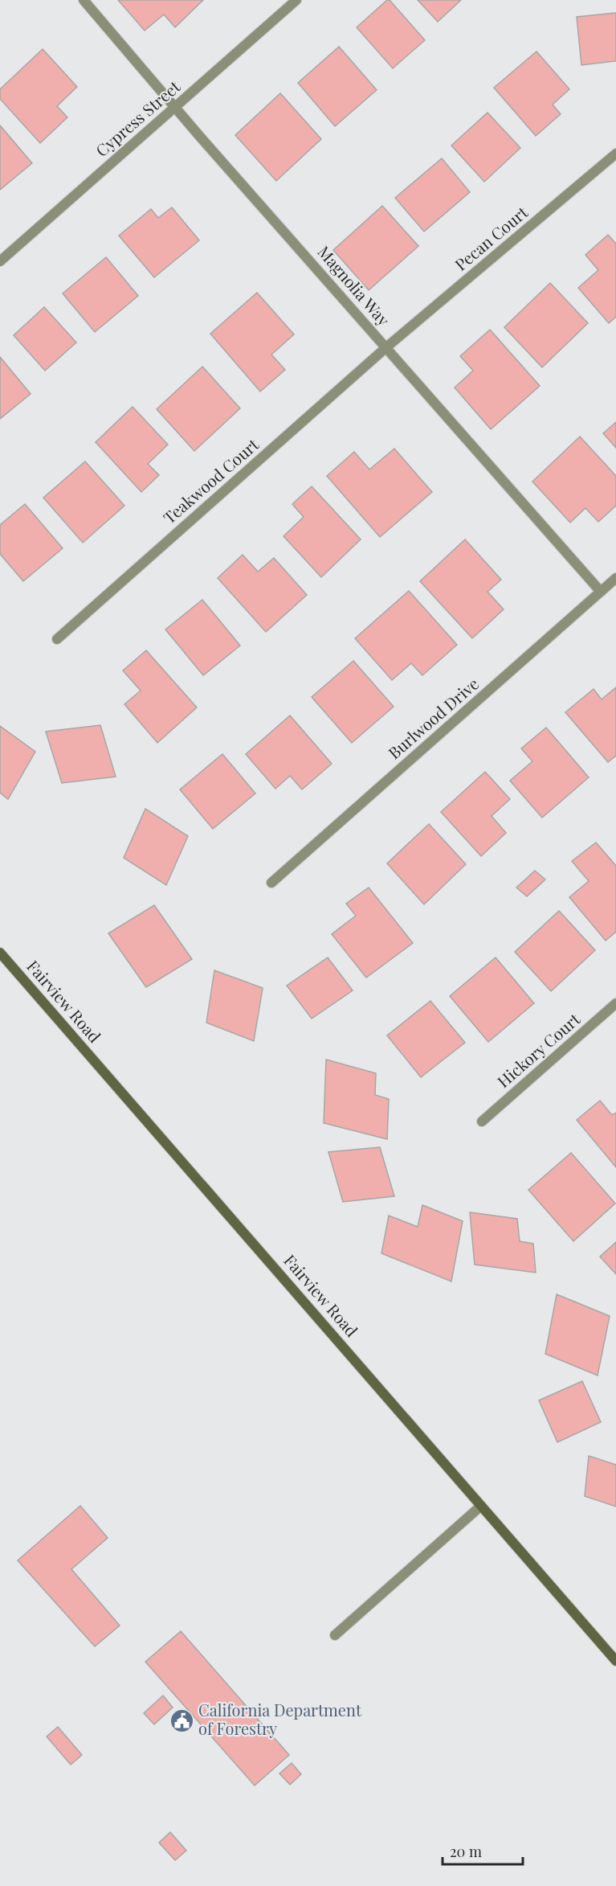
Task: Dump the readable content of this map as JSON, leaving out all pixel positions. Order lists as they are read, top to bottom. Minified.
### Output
{"streets":{"main road":["Fairview Road"],"street":["Cypress Street","Pecan Court","Magnolia Way","Teakwood Court","Burlwood Drive","Hickory Court"]},"crossings":[["Cypress Street","Magnolia Way"],["Pecan Court","Magnolia Way"],["Pecan Court","Teakwood Court"],["Magnolia Way","Teakwood Court"],["Magnolia Way","Burlwood Drive"]],"places":{"public building":["California Department of Forestry"]},"scale_bar":"20 m"}
